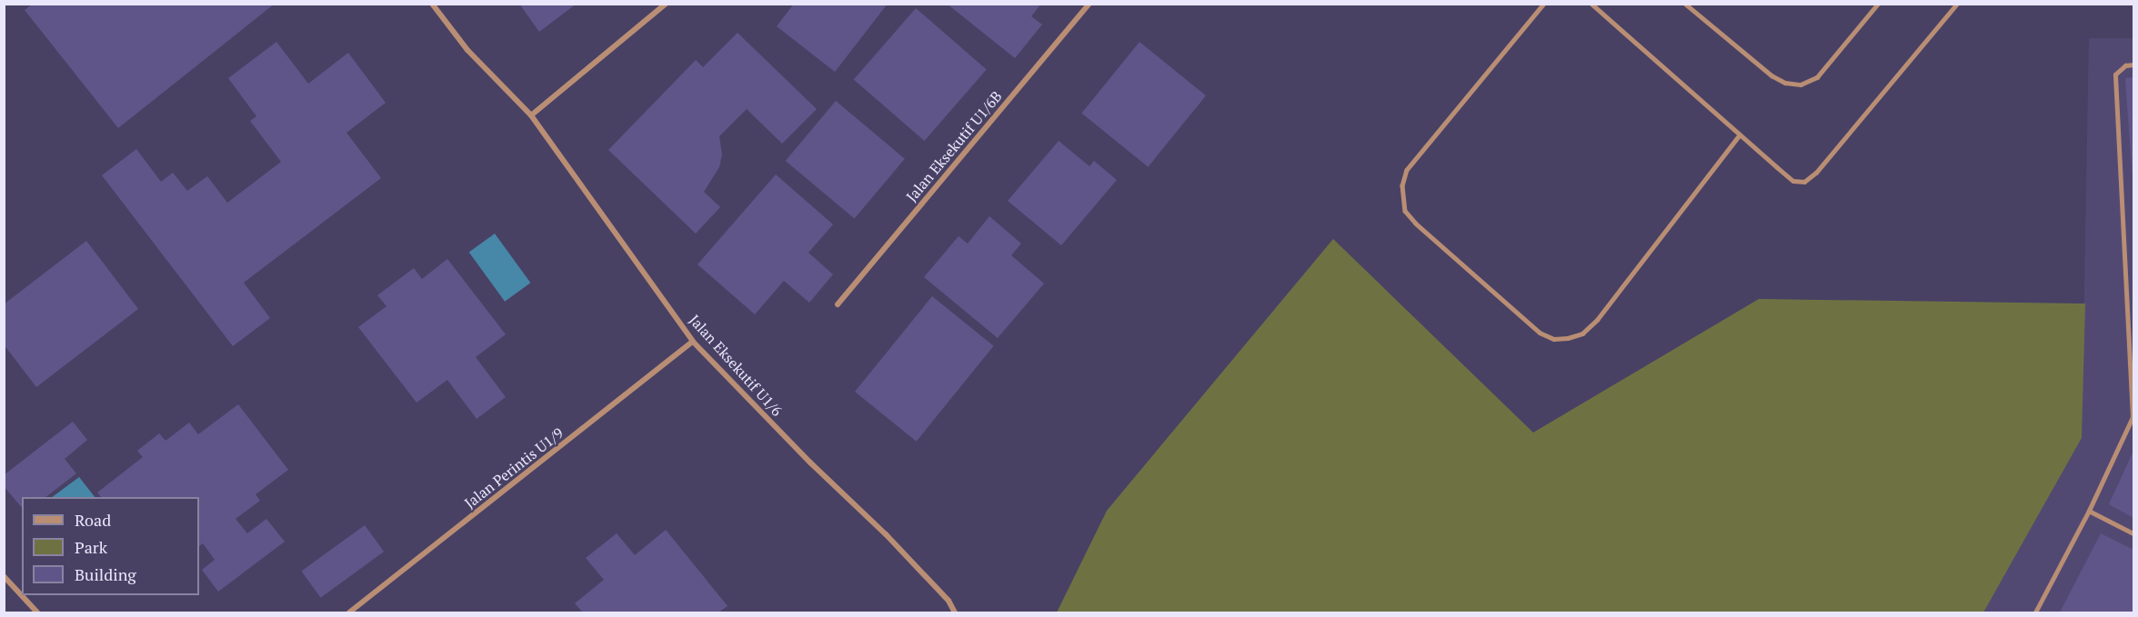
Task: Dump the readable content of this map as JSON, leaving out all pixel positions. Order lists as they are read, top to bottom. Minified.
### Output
{"streets":{"street":["Jalan Eksekutif U1/6B","Jalan Eksekutif U1/6","Jalan Perintis U1/9"]},"crossings":[["Jalan Eksekutif U1/6","Jalan Perintis U1/9"]],"legend":["Road","Park","Building"]}
